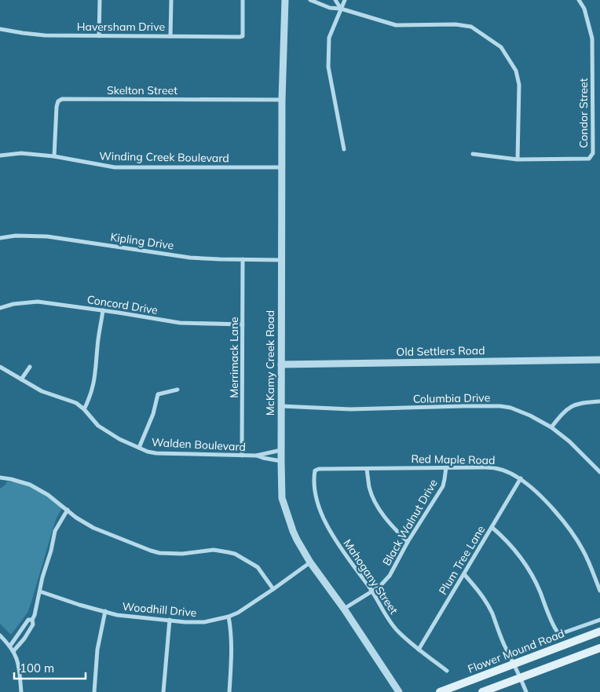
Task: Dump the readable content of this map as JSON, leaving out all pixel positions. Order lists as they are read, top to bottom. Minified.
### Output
{"streets":{"main road":["Flower Mound Road"],"street":["Haversham Drive","Skelton Street","Condor Street","Winding Creek Boulevard","Kipling Drive","Concord Drive","Old Settlers Road","Merrimack Lane","McKamy Creek Road","Columbia Drive","Walden Boulevard","Red Maple Road","Black Walnut Drive","Plum Tree Lane","Mahogany Street","Woodhill Drive"]},"crossings":[["Skelton Street","Winding Creek Boulevard"],["Skelton Street","McKamy Creek Road"],["Winding Creek Boulevard","McKamy Creek Road"],["Kipling Drive","Merrimack Lane"],["Kipling Drive","McKamy Creek Road"],["Concord Drive","Merrimack Lane"],["Old Settlers Road","McKamy Creek Road"],["Merrimack Lane","Walden Boulevard"],["McKamy Creek Road","Columbia Drive"],["McKamy Creek Road","Walden Boulevard"],["McKamy Creek Road","Black Walnut Drive"],["McKamy Creek Road","Woodhill Drive"],["Red Maple Road","Black Walnut Drive"],["Red Maple Road","Plum Tree Lane"],["Red Maple Road","Mahogany Street"],["Black Walnut Drive","Mahogany Street"],["Plum Tree Lane","Mahogany Street"]],"scale_bar":"100 m"}
